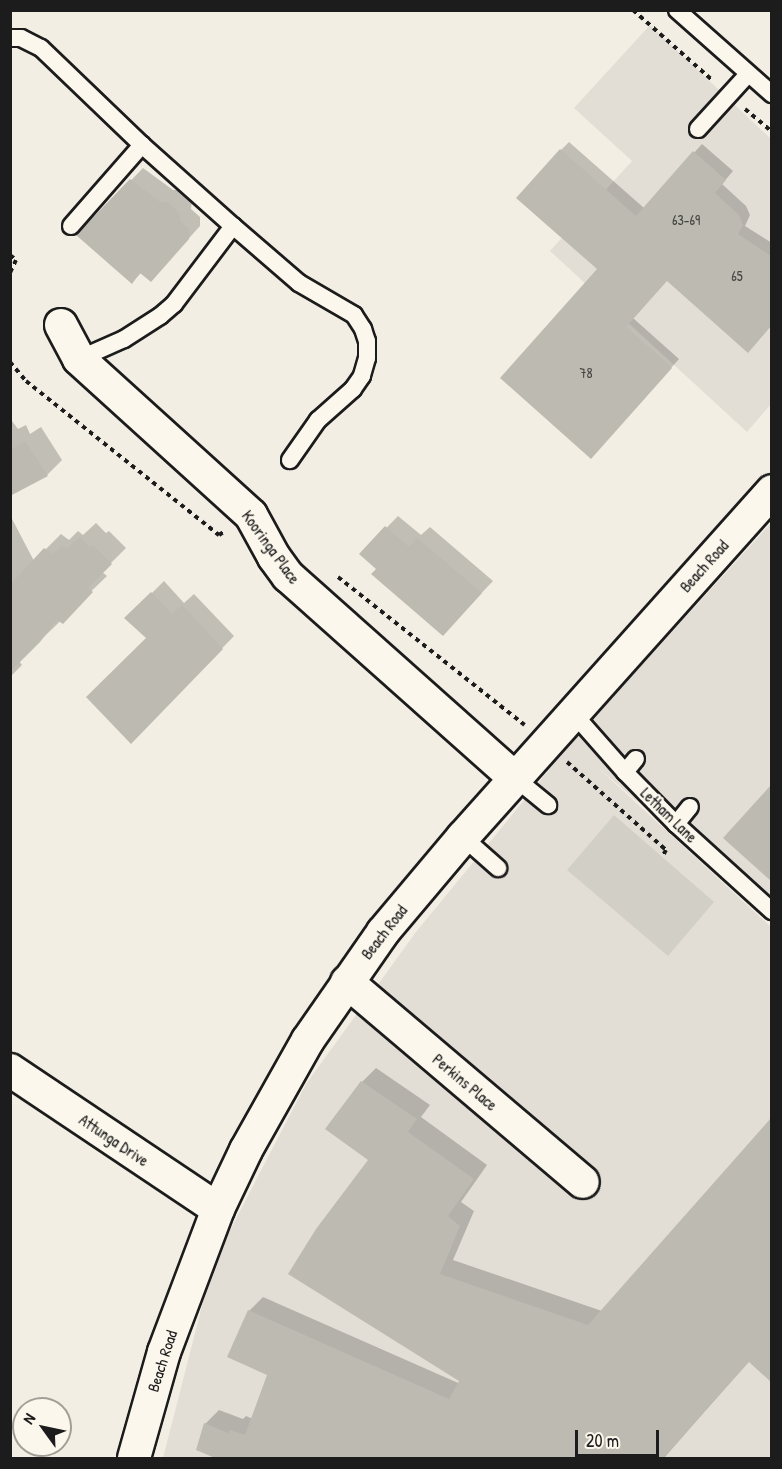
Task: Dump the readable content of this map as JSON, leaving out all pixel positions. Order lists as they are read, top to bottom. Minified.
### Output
{"streets":{"street":["Kooringa Place","Beach Road","Perkins Place","Attunga Drive"],"lane":["Letham Lane"]},"crossings":[["Kooringa Place","Beach Road"],["Beach Road","Letham Lane"],["Beach Road","Perkins Place"],["Beach Road","Attunga Drive"]],"house_numbers":["63-69","65","78"],"scale_bar":"20 m","north":"top left"}
